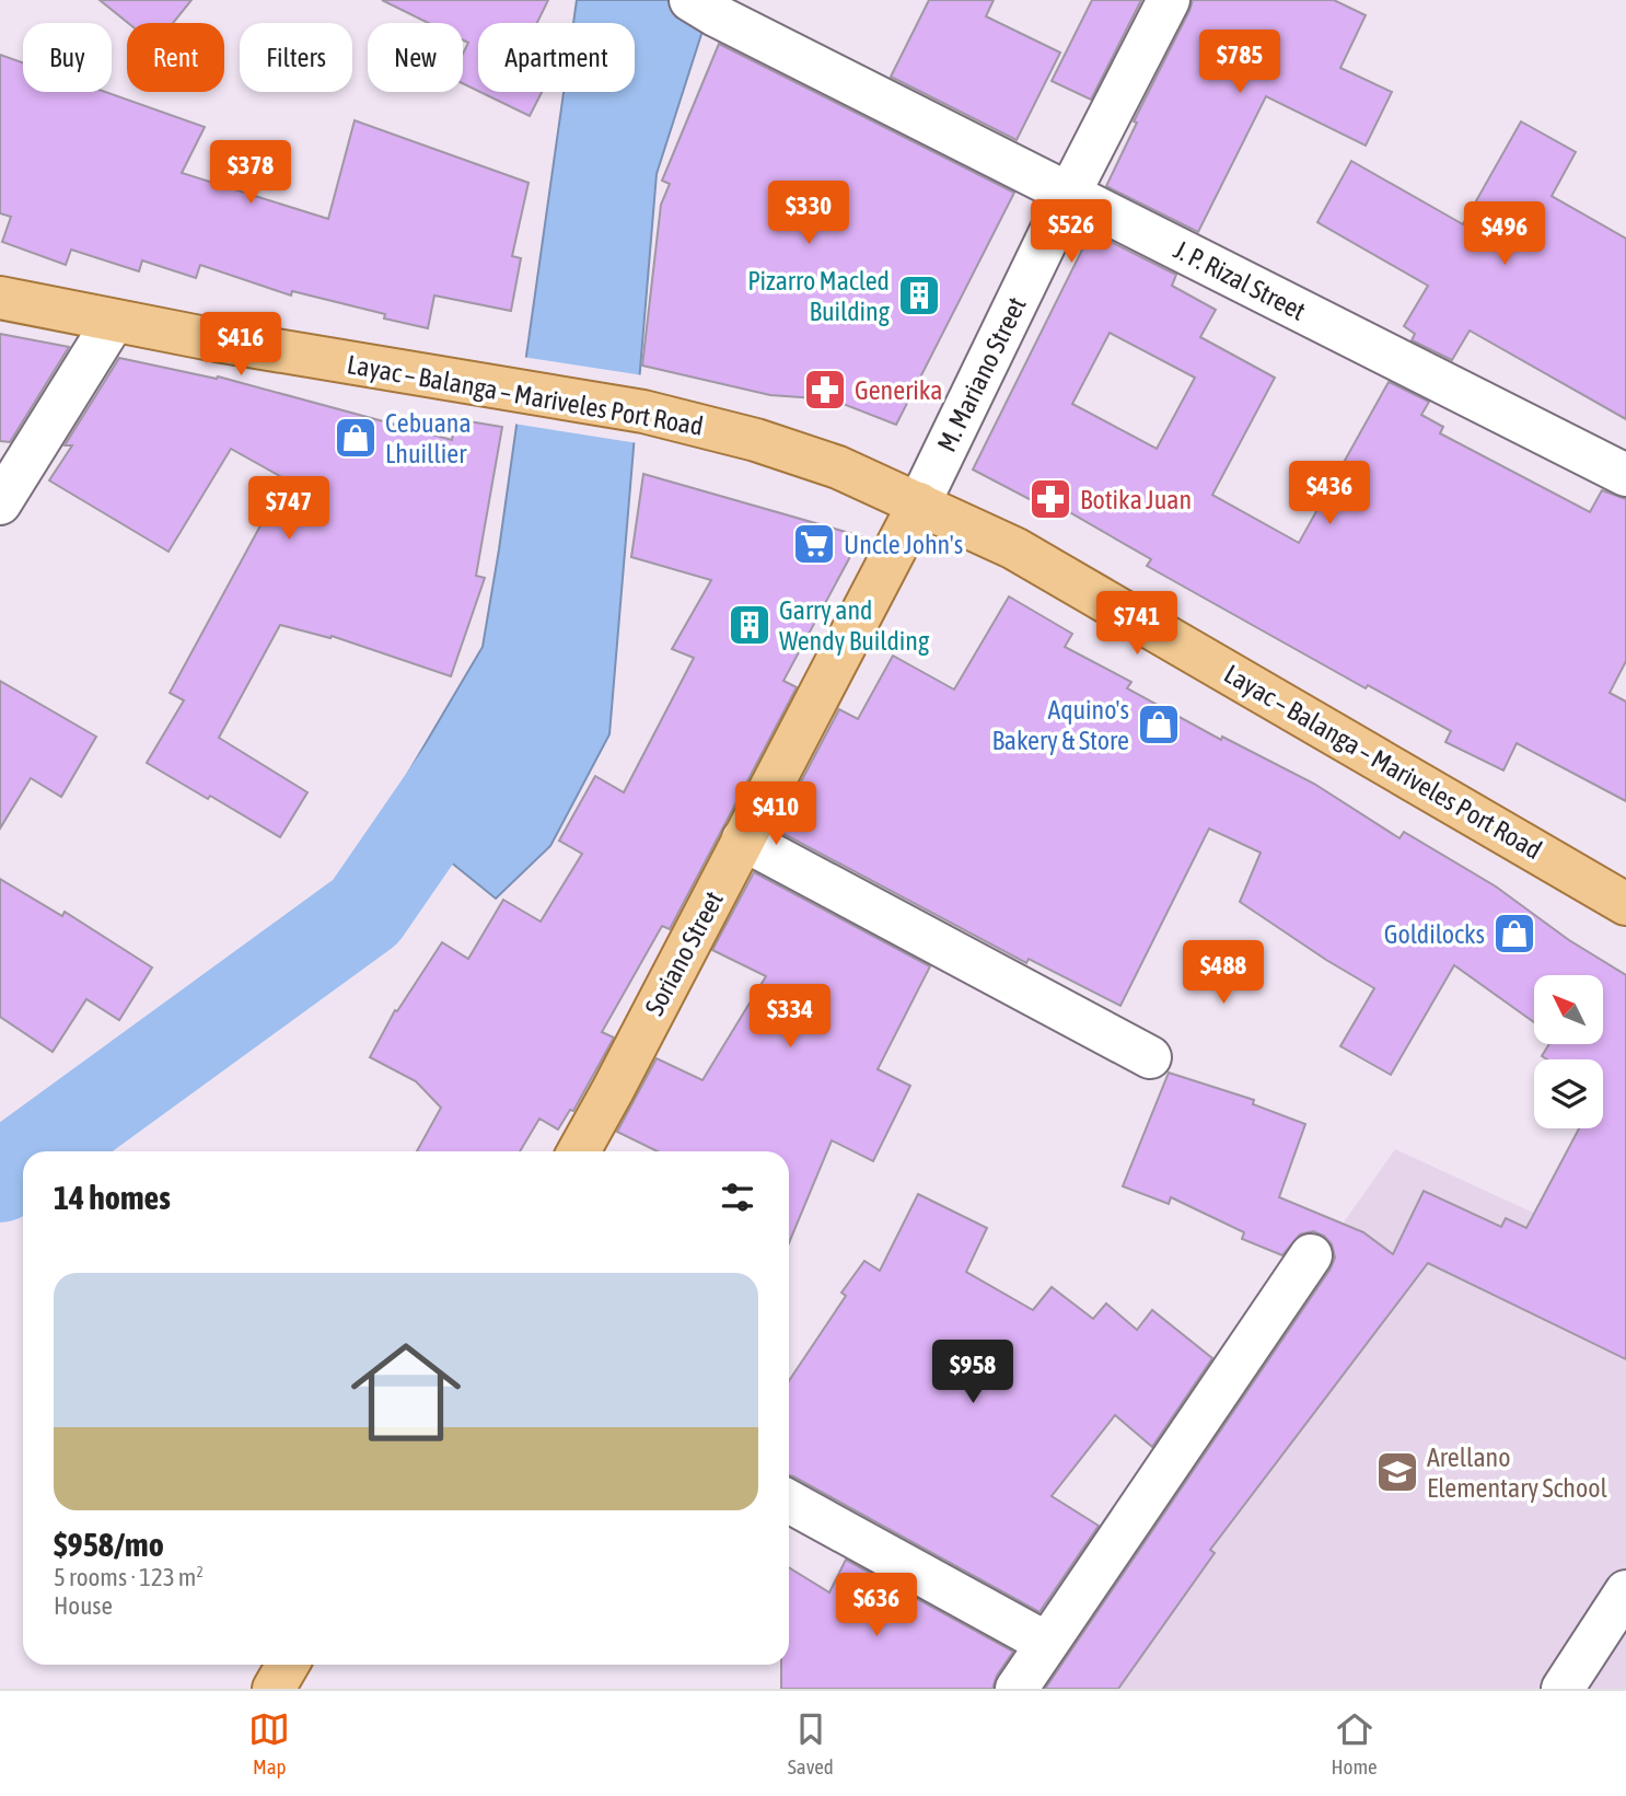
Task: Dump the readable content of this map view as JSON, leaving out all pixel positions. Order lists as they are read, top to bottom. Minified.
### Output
{"streets":{"main road":["Layac – Balanga – Mariveles Port Road","Soriano Street"],"street":["J. P. Rizal Street","M. Mariano Street"]},"crossings":[["J. P. Rizal Street","M. Mariano Street"],["M. Mariano Street","Layac – Balanga – Mariveles Port Road"],["M. Mariano Street","Soriano Street"],["Layac – Balanga – Mariveles Port Road","Soriano Street"]],"places":{"building":["Pizarro Macled Building","Garry and Wendy Building"],"pharmacy":["Generika","Botika Juan"],"shop":["Cebuana Lhuillier","Aquino's Bakery & Store","Goldilocks"],"supermarket":["Uncle John's"],"school or university":["Arellano Elementary School"]},"north":"top left","page":{"chip":["Buy","Rent","Filters","New","Apartment"],"price":["$785","$378","$330","$526","$496","$416","$436","$747","$741","$410","$488","$334","$958","$636"],"heading":"14 homes","list":[{"name":"$958/mo","note":"5 rooms · 123 m² · House"}],"tabs":["Map","Saved","Home"]}}
